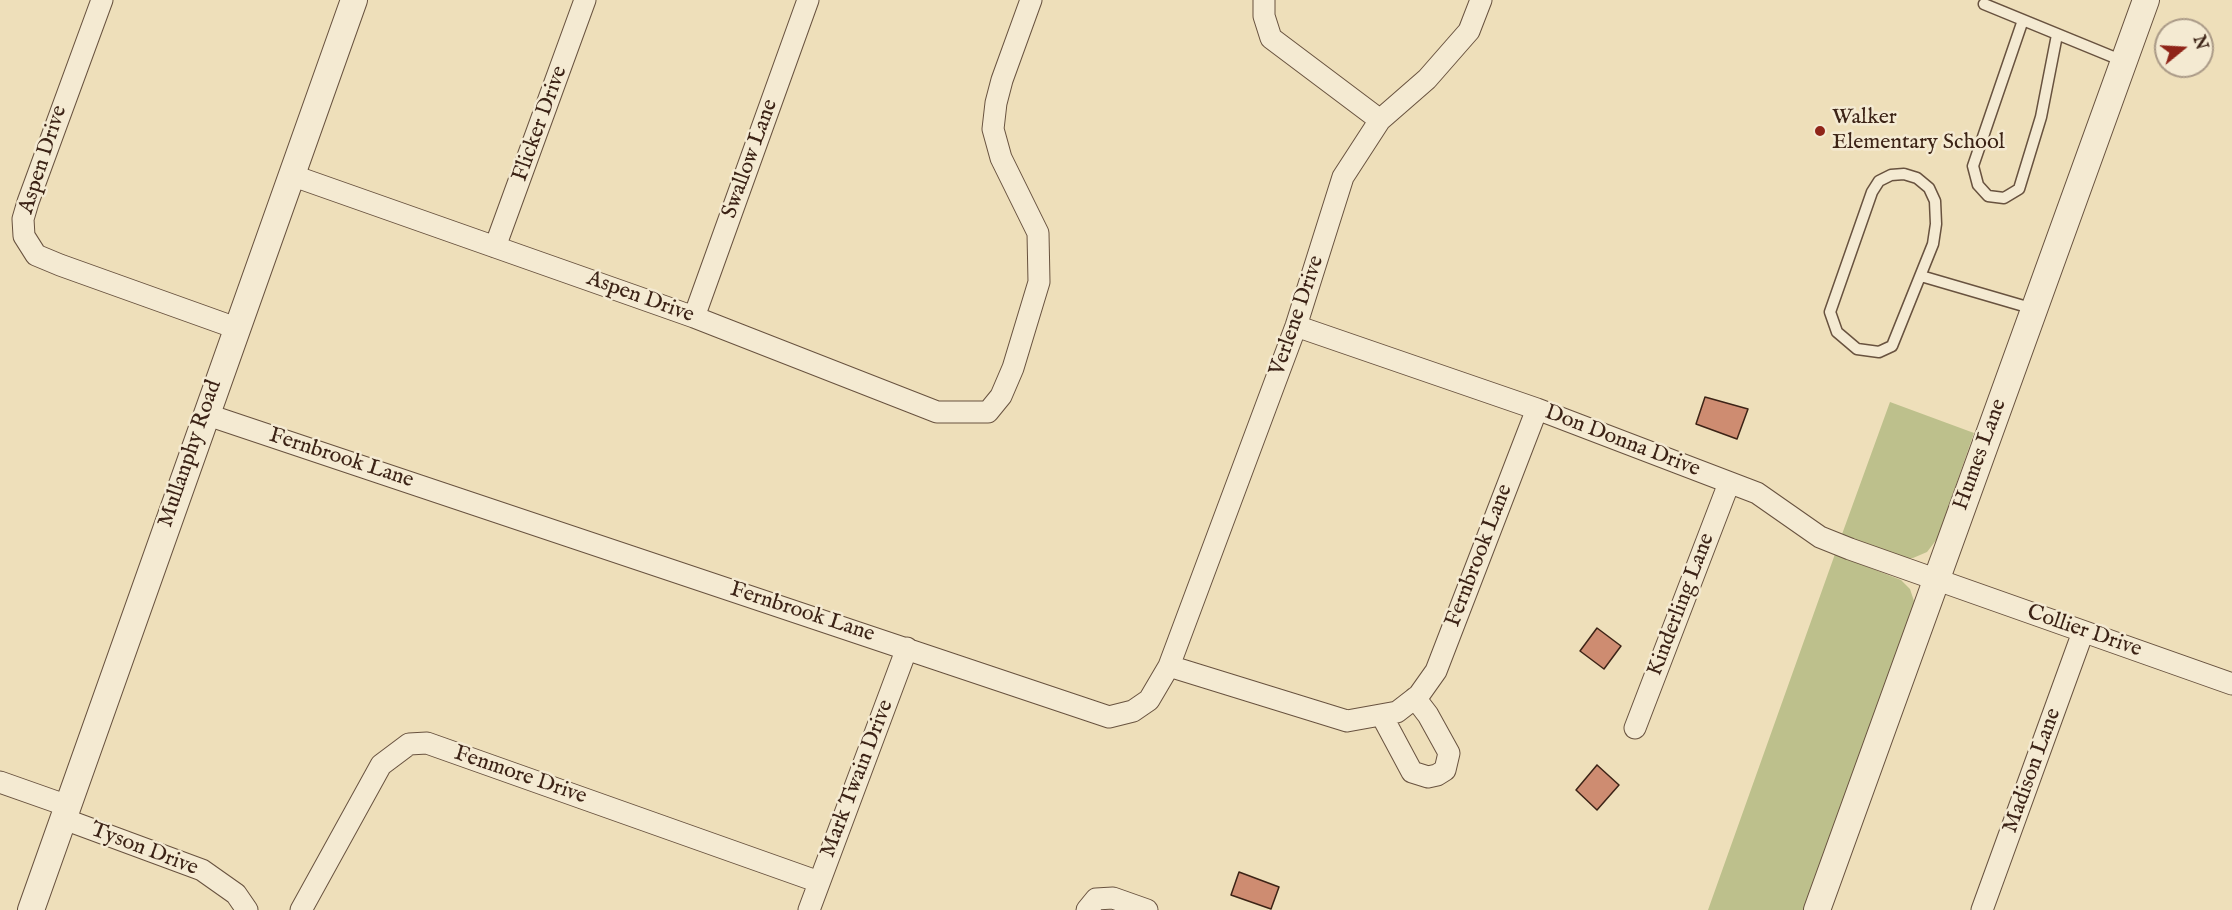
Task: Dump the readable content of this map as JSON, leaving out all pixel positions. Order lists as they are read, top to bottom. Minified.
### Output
{"streets":{"street":["Flicker Drive","Swallow Lane","Aspen Drive","Verlene Drive","Don Donna Drive","Mullanphy Road","Humes Lane","Fernbrook Lane","Kinderling Lane","Collier Drive","Madison Lane","Fenmore Drive","Mark Twain Drive","Tyson Drive"]},"crossings":[["Flicker Drive","Aspen Drive"],["Swallow Lane","Aspen Drive"],["Aspen Drive","Mullanphy Road"],["Verlene Drive","Don Donna Drive"],["Verlene Drive","Fernbrook Lane"],["Don Donna Drive","Humes Lane"],["Don Donna Drive","Fernbrook Lane"],["Don Donna Drive","Kinderling Lane"],["Don Donna Drive","Collier Drive"],["Mullanphy Road","Fernbrook Lane"],["Mullanphy Road","Tyson Drive"],["Humes Lane","Collier Drive"],["Fernbrook Lane","Mark Twain Drive"],["Collier Drive","Madison Lane"],["Fenmore Drive","Mark Twain Drive"]],"places":["Walker Elementary School"],"north":"right"}
